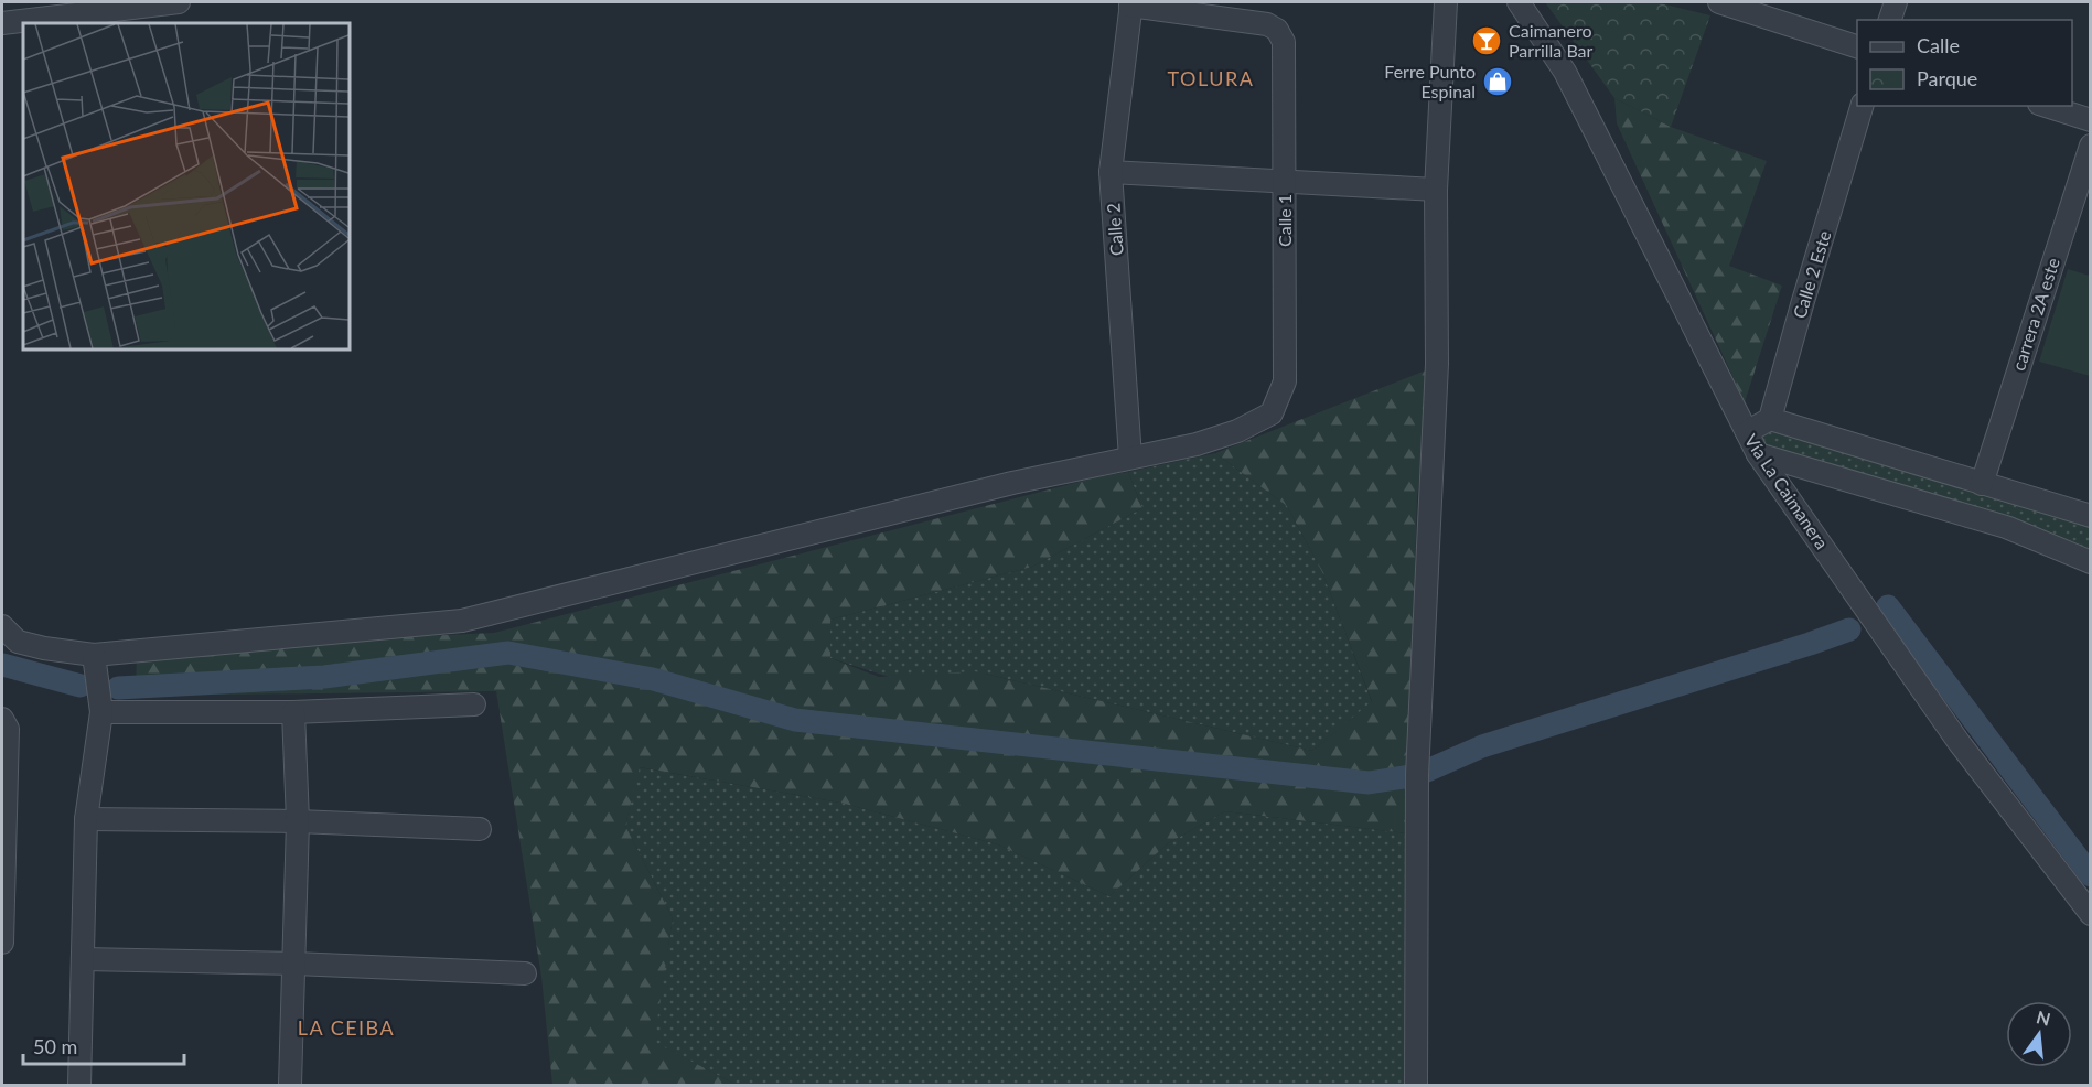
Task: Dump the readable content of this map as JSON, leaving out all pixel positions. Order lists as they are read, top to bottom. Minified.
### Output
{"streets":{"street":["Calle 1","Calle 2","Calle 2 Este","carrera 2A este","Vía La Caimanera"]},"crossings":[["Calle 1","Calle 2"]],"districts":["TOLURA","LA CEIBA"],"places":{"bar":["Caimanero Parrilla Bar"],"shop":["Ferre Punto Espinal"]},"legend":["Calle","Parque"],"scale_bar":"50 m","north":"top"}
